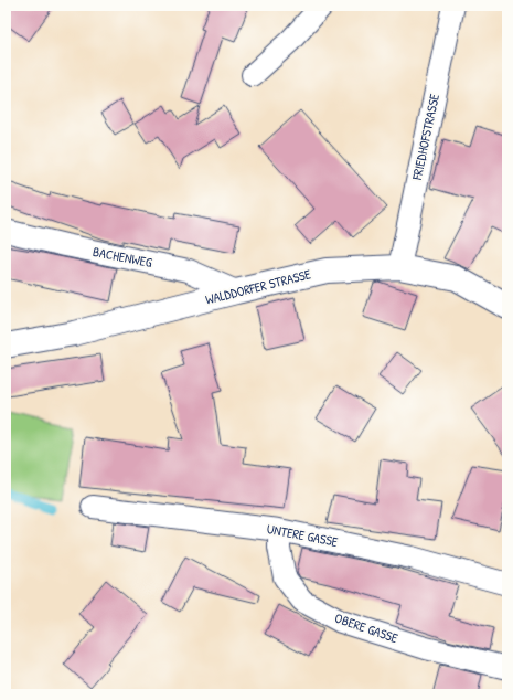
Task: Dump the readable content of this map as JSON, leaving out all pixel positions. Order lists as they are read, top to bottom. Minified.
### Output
{"streets":{"street":["FRIEDHOFSTRASSE","BACHENWEG","WALDDORFER STRASSE","UNTERE GASSE","OBERE GASSE"]},"crossings":[["FRIEDHOFSTRASSE","WALDDORFER STRASSE"],["BACHENWEG","WALDDORFER STRASSE"],["UNTERE GASSE","OBERE GASSE"]]}
